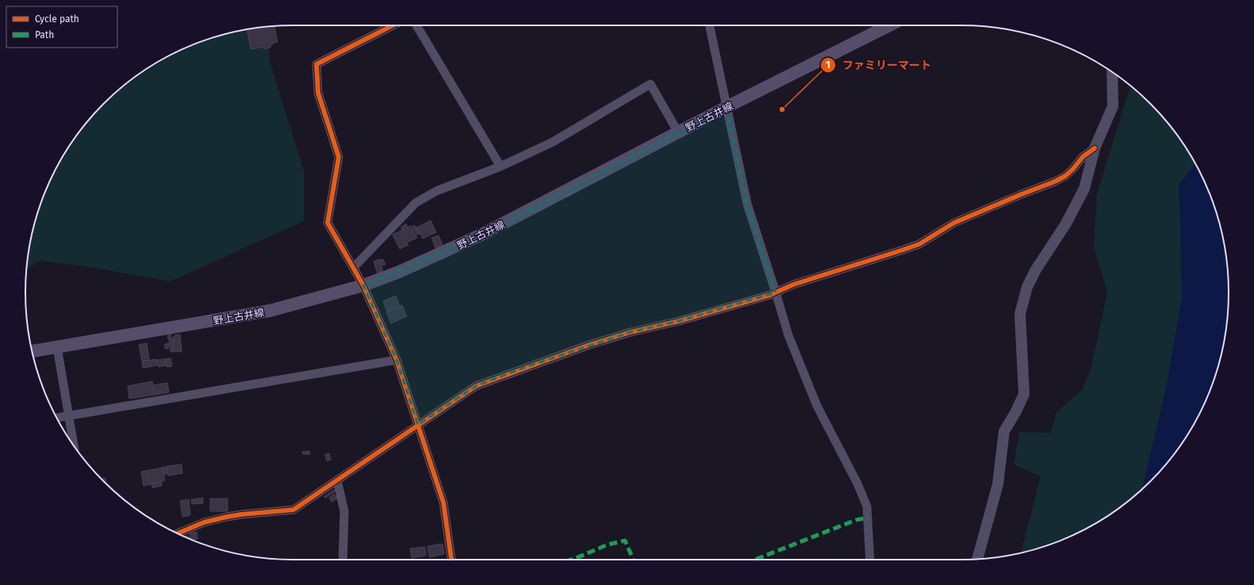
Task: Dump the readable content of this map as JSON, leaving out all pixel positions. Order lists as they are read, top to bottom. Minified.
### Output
{"streets":{"main road":["野上古井線"]},"places":["ファミリーマート"],"legend":["Cycle path","Path"]}
